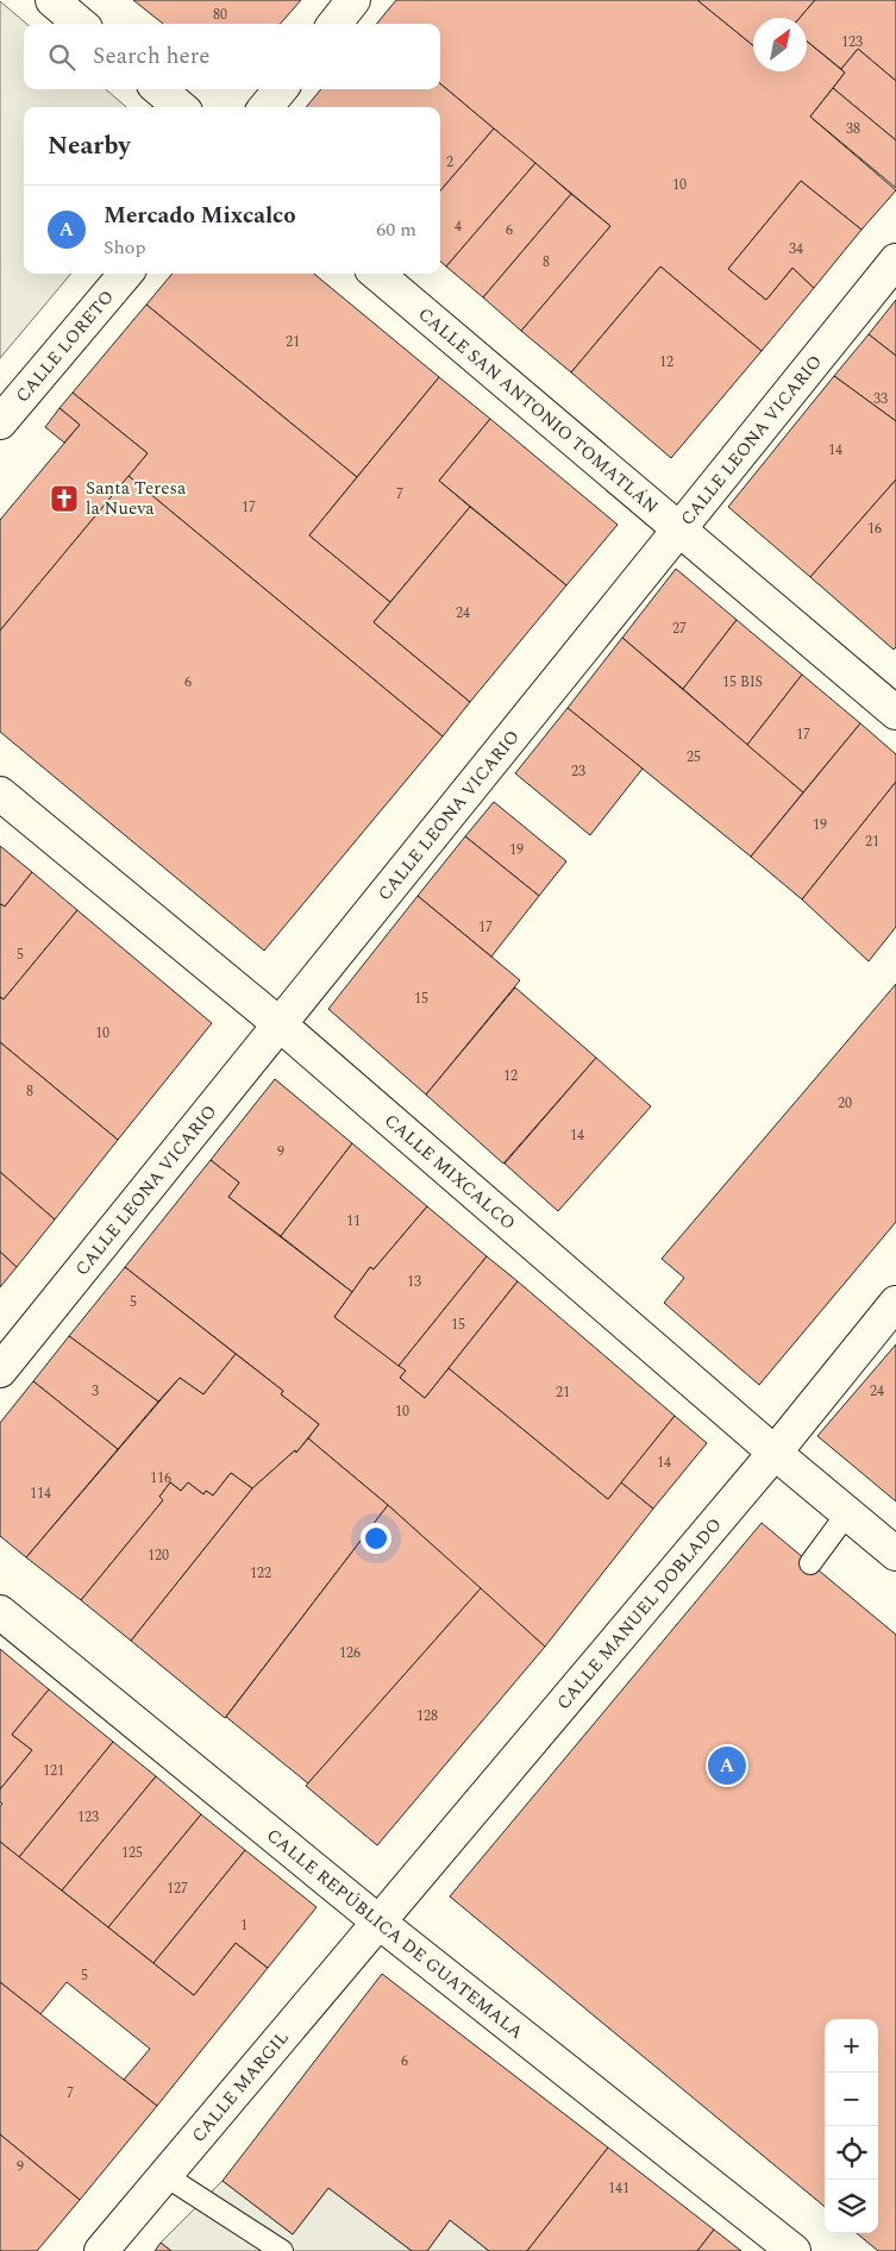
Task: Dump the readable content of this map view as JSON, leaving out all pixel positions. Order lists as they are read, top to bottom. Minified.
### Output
{"streets":{"street":["CALLE LORETO","CALLE SAN ANTONIO TOMATLÁN","CALLE LEONA VICARIO","CALLE MIXCALCO","CALLE MANUEL DOBLADO","CALLE REPÚBLICA DE GUATEMALA","CALLE MARGIL"]},"crossings":[["CALLE SAN ANTONIO TOMATLÁN","CALLE LEONA VICARIO"],["CALLE LEONA VICARIO","CALLE MIXCALCO"],["CALLE MIXCALCO","CALLE MANUEL DOBLADO"],["CALLE MANUEL DOBLADO","CALLE REPÚBLICA DE GUATEMALA"],["CALLE MANUEL DOBLADO","CALLE MARGIL"],["CALLE REPÚBLICA DE GUATEMALA","CALLE MARGIL"]],"places":{"church":["Santa Teresa la Nueva"]},"house_numbers":["80","123","38","2","10","4","6","34","8","21","12","33","14","7","17","16","24","27","6","15 BIS","17","25","23","19","21","19","17","5","15","10","12","8","20","14","9","11","13","5","15","3","24","21","10","14","116","114","120","122","126","128","121","123","125","127","1","5","6","7","9","141"],"north":"top right","page":{"search":"Search here","heading":"Nearby","list":[{"mark":"A","name":"Mercado Mixcalco","note":"Shop","value":"60 m"}],"pins":"A","map_buttons":["+","−"]}}
